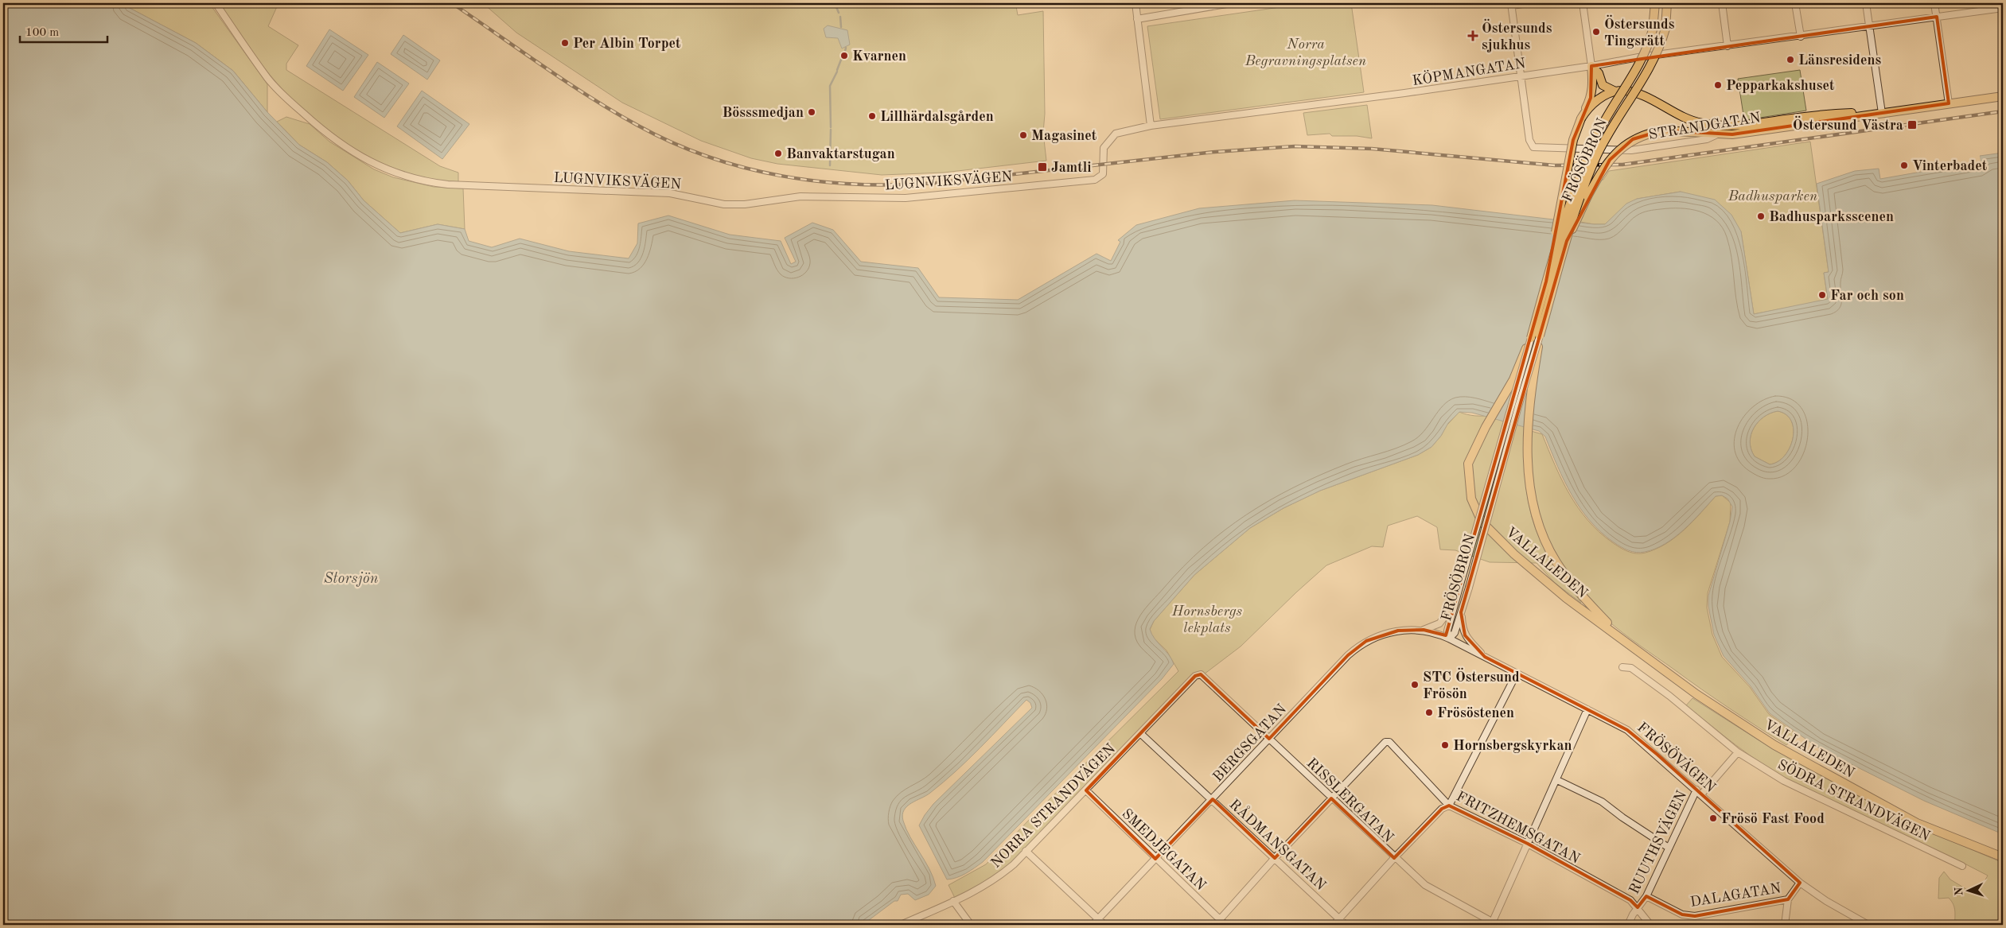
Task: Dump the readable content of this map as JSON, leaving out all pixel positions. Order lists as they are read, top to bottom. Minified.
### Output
{"streets":{"main road":["STRANDGATAN","FRÖSÖBRON","VALLALEDEN"],"street":["KÖPMANGATAN","LUGNVIKSVÄGEN","BERGSGATAN","FRÖSÖVÄGEN","RISSLERGATAN","SÖDRA STRANDVÄGEN","NORRA STRANDVÄGEN","FRITZHEMSGATAN","RUUTHSVÄGEN","RÅDMANSGATAN","SMEDJEGATAN","DALAGATAN"]},"crossings":[["KÖPMANGATAN","STRANDGATAN"],["KÖPMANGATAN","FRÖSÖBRON"],["KÖPMANGATAN","LUGNVIKSVÄGEN"],["FRÖSÖBRON","VALLALEDEN"],["FRÖSÖBRON","BERGSGATAN"],["FRÖSÖBRON","FRÖSÖVÄGEN"],["BERGSGATAN","FRÖSÖVÄGEN"],["BERGSGATAN","RISSLERGATAN"],["BERGSGATAN","RÅDMANSGATAN"],["BERGSGATAN","SMEDJEGATAN"],["FRÖSÖVÄGEN","RUUTHSVÄGEN"],["FRÖSÖVÄGEN","DALAGATAN"],["RISSLERGATAN","NORRA STRANDVÄGEN"],["RISSLERGATAN","FRITZHEMSGATAN"],["SÖDRA STRANDVÄGEN","RUUTHSVÄGEN"],["NORRA STRANDVÄGEN","RÅDMANSGATAN"],["NORRA STRANDVÄGEN","SMEDJEGATAN"],["FRITZHEMSGATAN","RUUTHSVÄGEN"],["RUUTHSVÄGEN","DALAGATAN"]],"water":["Storsjön"],"parks":["Norra Begravningsplatsen","Badhusparken","Hornsbergs lekplats"],"places":{"other":["Östersunds Tingsrätt","Per Albin Torpet","Kvarnen","Länsresidens","Pepparkakshuset","Bösssmedjan","Lillhärdalsgården","Magasinet","Banvaktarstugan","Vinterbadet","Badhusparksscenen","Far och son","STC Östersund Frösön","Frösöstenen","Hornsbergskyrkan","Frösö Fast Food"],"health":["Östersunds sjukhus"],"transit":["Östersund Västra","Jamtli"]},"scale_bar":"100 m","north":"left"}
